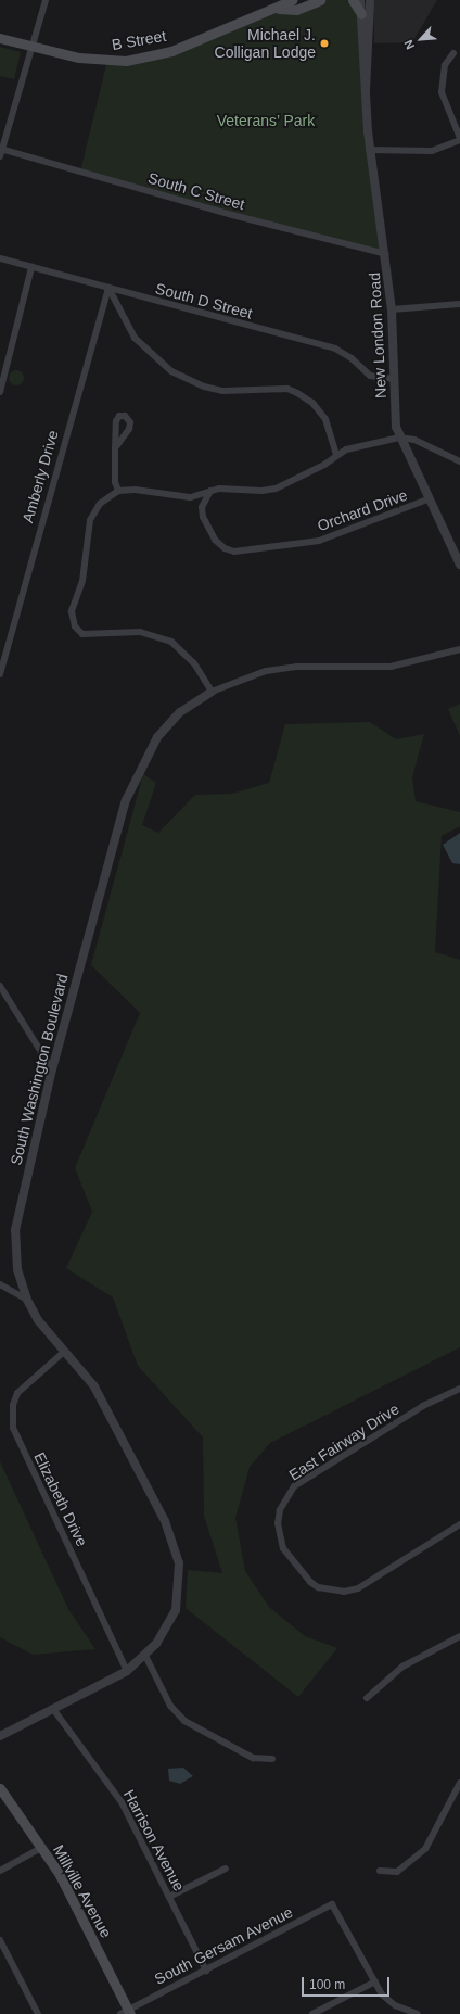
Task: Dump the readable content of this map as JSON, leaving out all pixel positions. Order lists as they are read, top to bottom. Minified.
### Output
{"streets":{"main road":["B Street","Millville Avenue"],"street":["South C Street","South D Street","New London Road","Amberly Drive","Orchard Drive","South Washington Boulevard","East Fairway Drive","Elizabeth Drive","Harrison Avenue","South Gersam Avenue"]},"crossings":[["South C Street","New London Road"],["South D Street","New London Road"],["South D Street","Amberly Drive"],["New London Road","Orchard Drive"],["South Washington Boulevard","Elizabeth Drive"],["South Washington Boulevard","Harrison Avenue"],["Harrison Avenue","South Gersam Avenue"],["Millville Avenue","South Gersam Avenue"]],"parks":["Veterans’ Park"],"places":["Michael J. Colligan Lodge"],"scale_bar":"100 m","north":"bottom left"}
